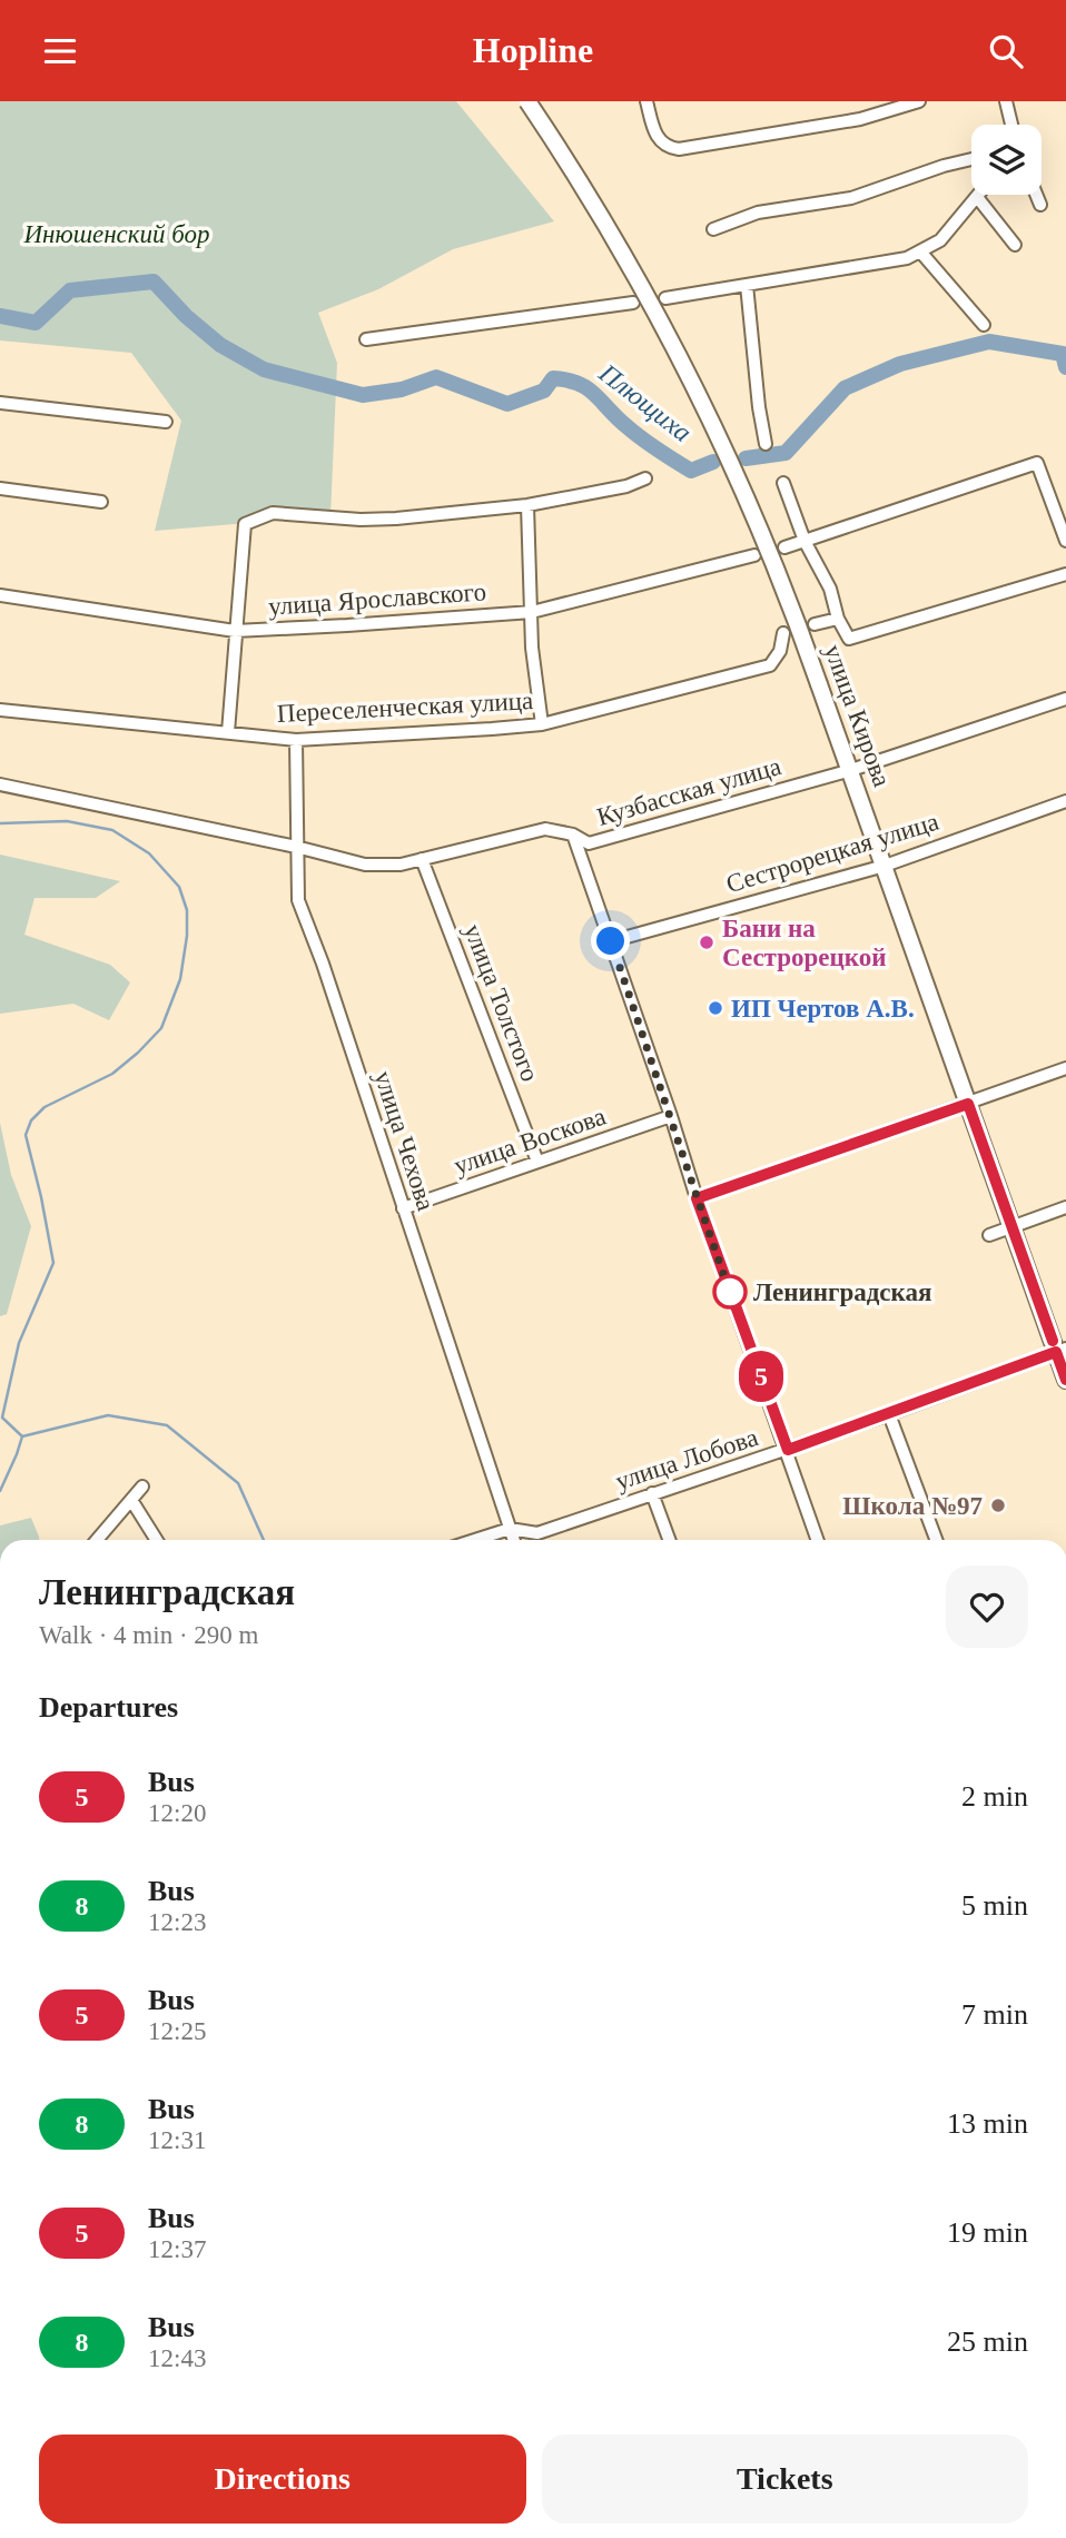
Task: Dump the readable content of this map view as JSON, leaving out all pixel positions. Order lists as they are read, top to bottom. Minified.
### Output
{"streets":{"main road":["улица Кирова"],"street":["улица Ярославского","Переселенческая улица","Кузбасская улица","Сестрорецкая улица","улица Толстого","улица Чехова","улица Воскова","улица Лобова"]},"crossings":[["Переселенческая улица","улица Чехова"],["улица Кирова","Кузбасская улица"],["улица Кирова","Сестрорецкая улица"],["улица Кирова","улица Лобова"],["Кузбасская улица","улица Толстого"],["Кузбасская улица","улица Чехова"],["улица Толстого","улица Воскова"],["улица Чехова","улица Воскова"],["улица Чехова","улица Лобова"]],"water":["Плющиха"],"parks":["Инюшенский бор"],"places":["Бани на Сестрорецкой","ИП Чертов А.В.","Ленинградская","Школа №97"],"lines":["bus line 5"],"page":{"header":"Hopline","on_map":"5","heading":[["Ленинградская","Walk · 4 min · 290 m"],"Departures"],"list":[{"mark":"5","name":"Bus","note":"12:20","value":"2 min"},{"mark":"8","name":"Bus","note":"12:23","value":"5 min"},{"mark":"5","name":"Bus","note":"12:25","value":"7 min"},{"mark":"8","name":"Bus","note":"12:31","value":"13 min"},{"mark":"5","name":"Bus","note":"12:37","value":"19 min"},{"mark":"8","name":"Bus","note":"12:43","value":"25 min"}],"buttons":["Directions","Tickets"]}}
